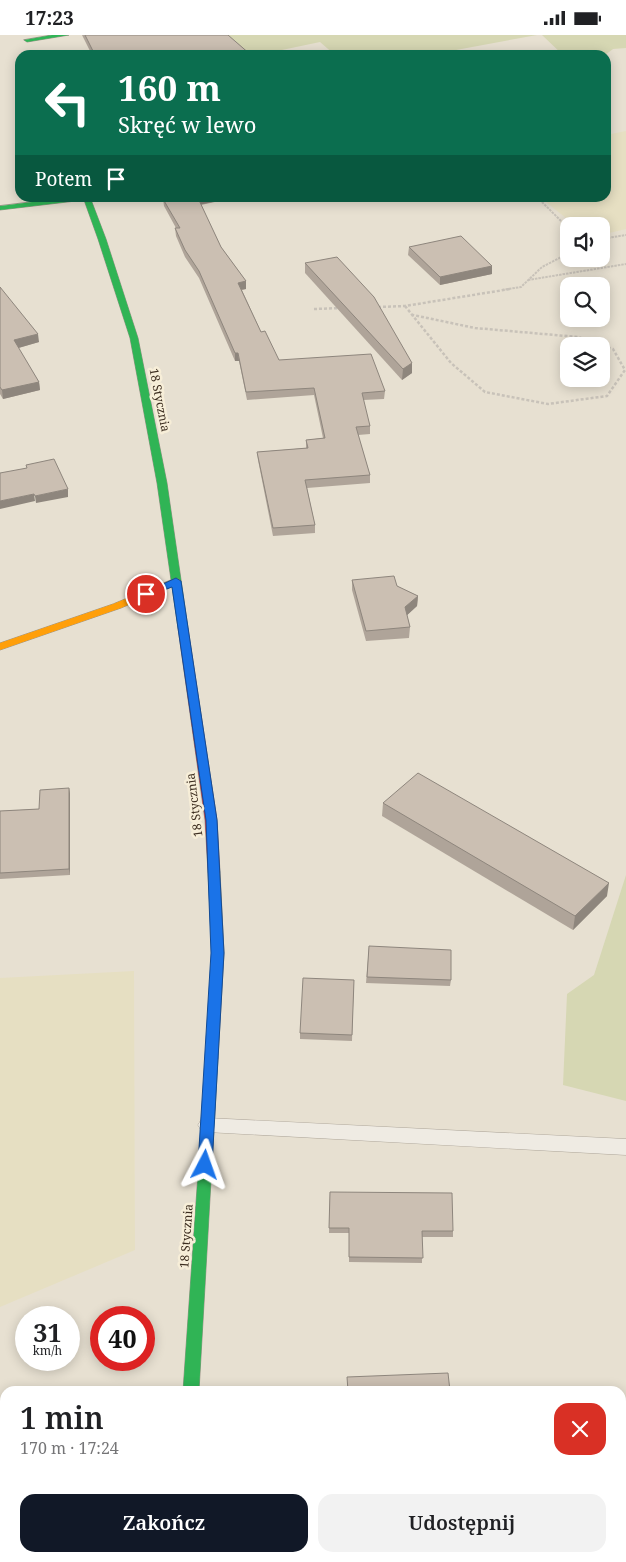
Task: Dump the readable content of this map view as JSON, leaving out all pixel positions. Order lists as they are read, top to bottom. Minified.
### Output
{"streets":{"street":["18 Stycznia"]},"page":{"status":"17:23","turn":["160 m","Skręć w lewo"],"then":"Potem","speed":"31 km/h","limit":"40","heading":["1 min","170 m · 17:24"],"buttons":["Zakończ","Udostępnij"]}}
